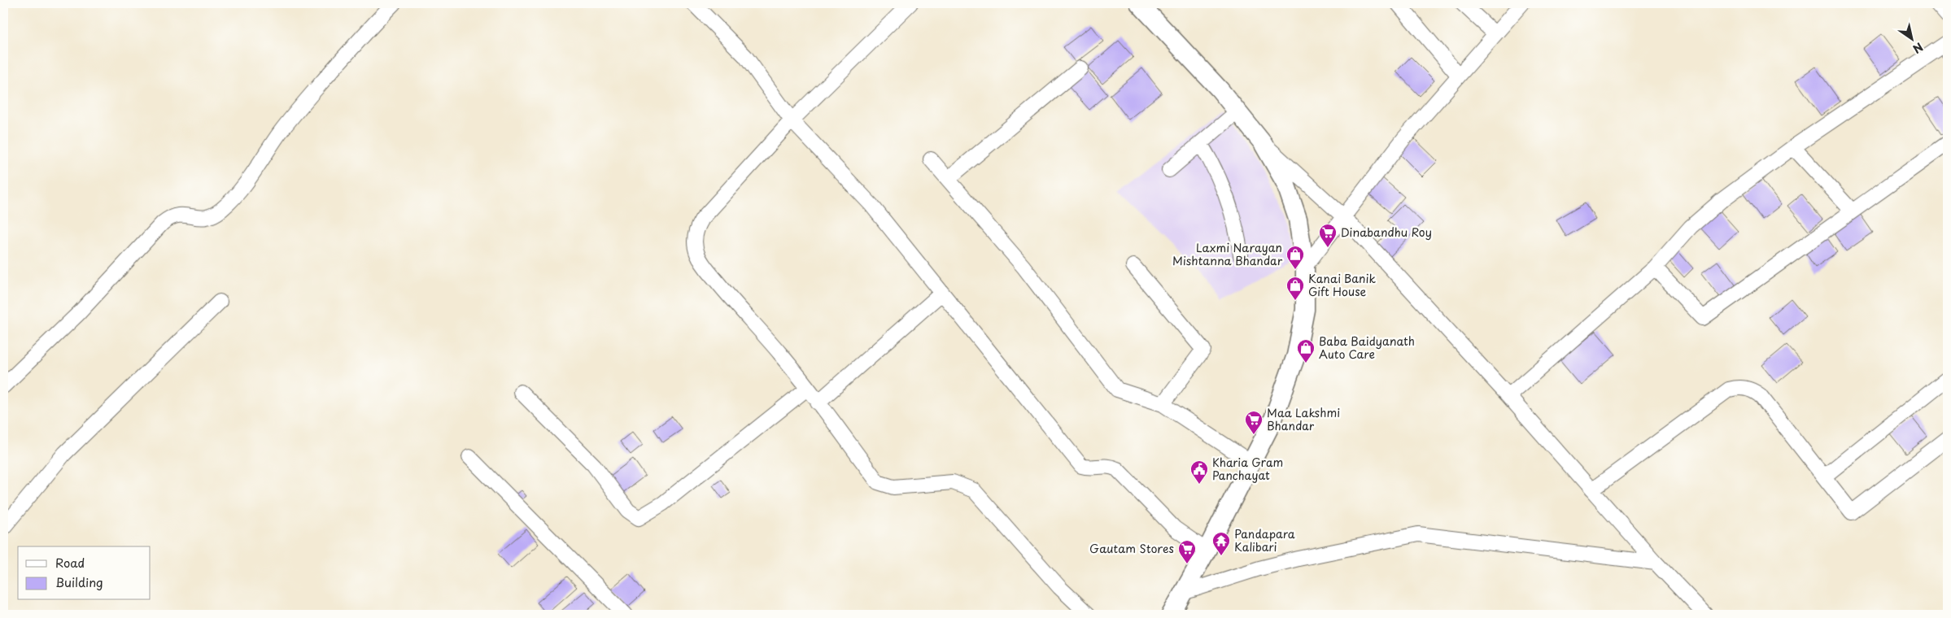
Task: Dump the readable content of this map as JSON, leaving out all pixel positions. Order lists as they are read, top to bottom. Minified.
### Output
{"places":{"supermarket":["Dinabandhu Roy","Maa Lakshmi Bhandar","Gautam Stores"],"shop":["Laxmi Narayan Mishtanna Bhandar","Kanai Banik Gift House","Baba Baidyanath Auto Care"],"public building":["Kharia Gram Panchayat"],"temple":["Pandapara Kalibari"]},"legend":["Road","Building"],"north":"bottom right"}
